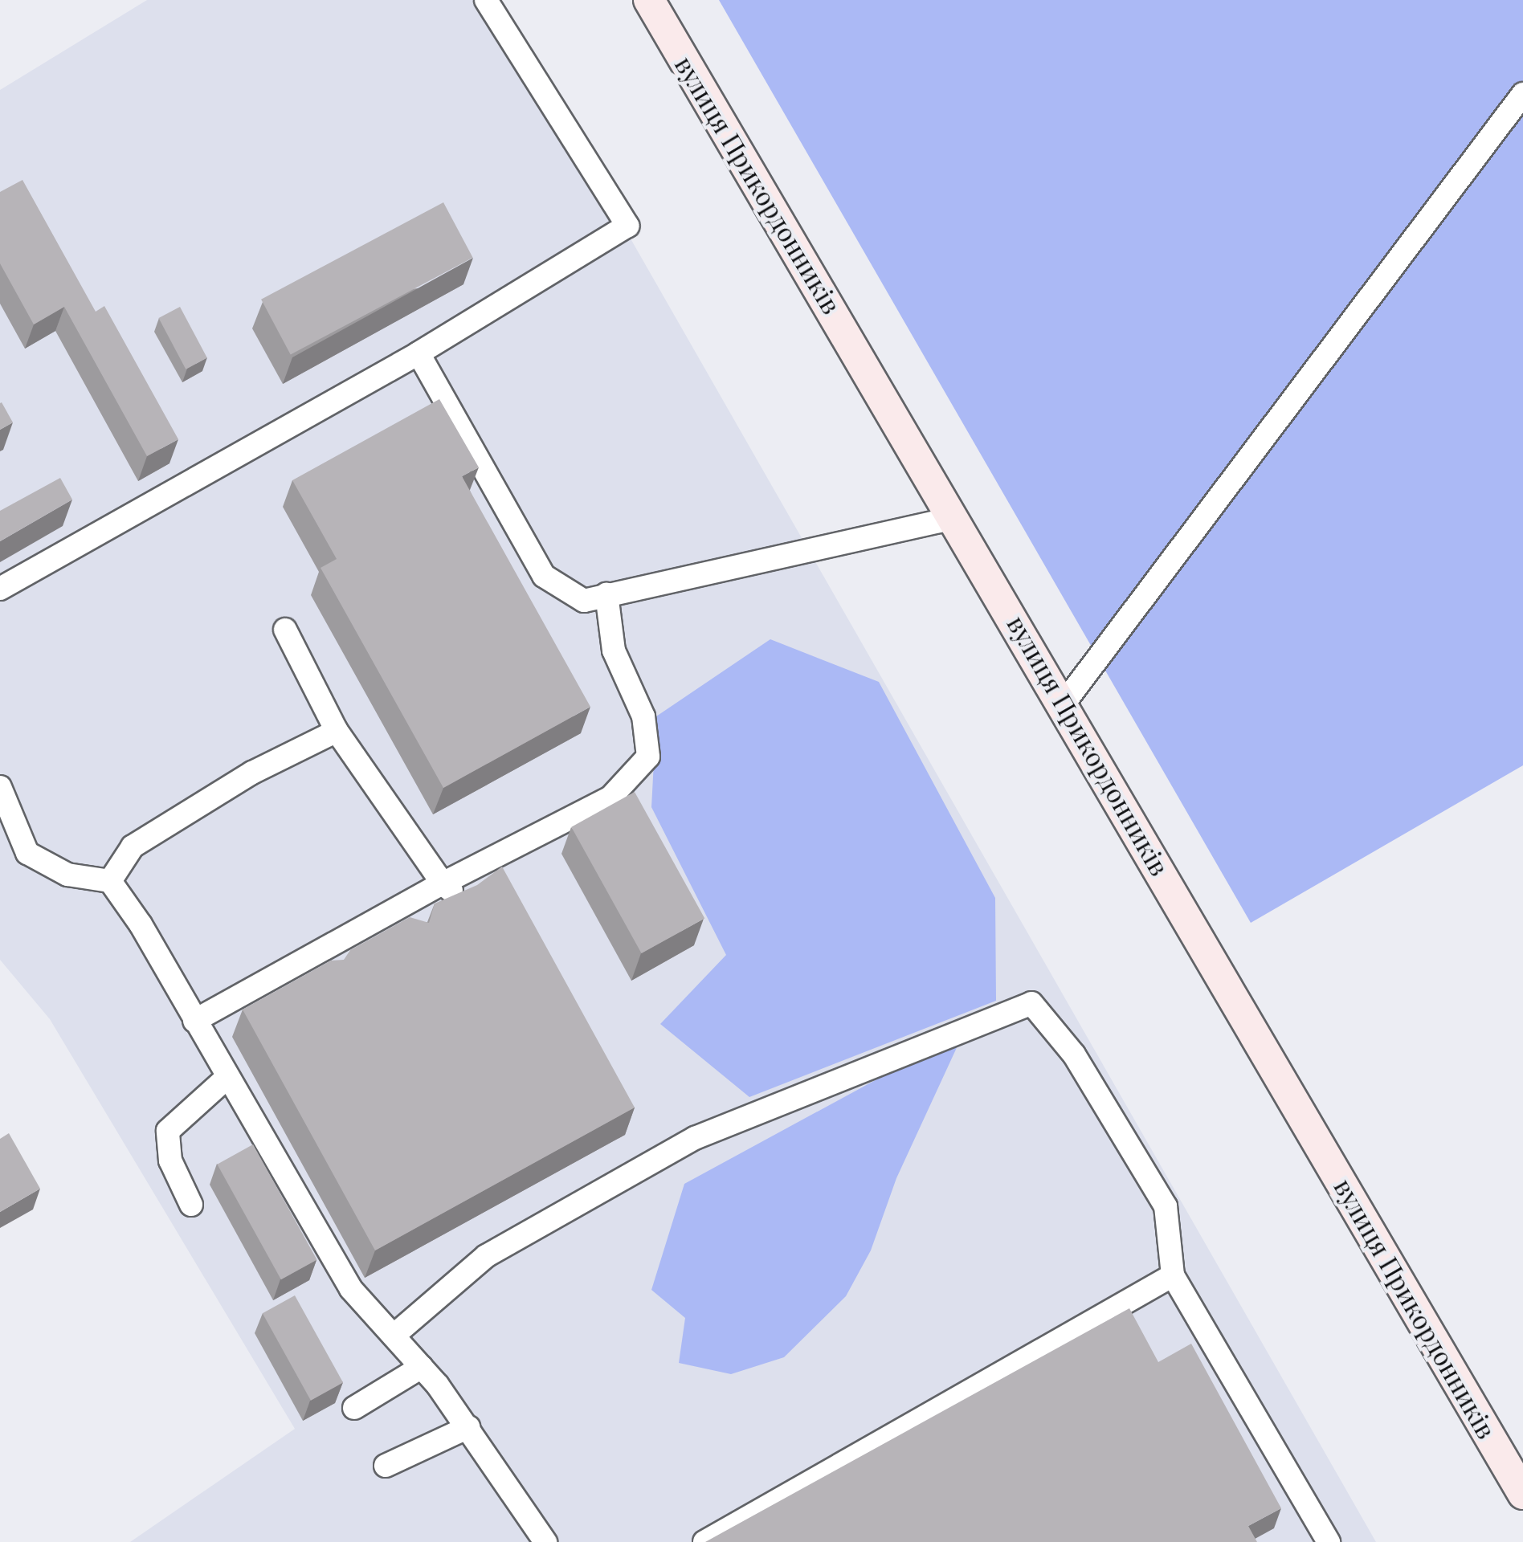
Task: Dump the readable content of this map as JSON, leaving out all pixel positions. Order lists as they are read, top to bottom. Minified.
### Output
{"streets":{"street":["вулиця Прикордонників"]}}
